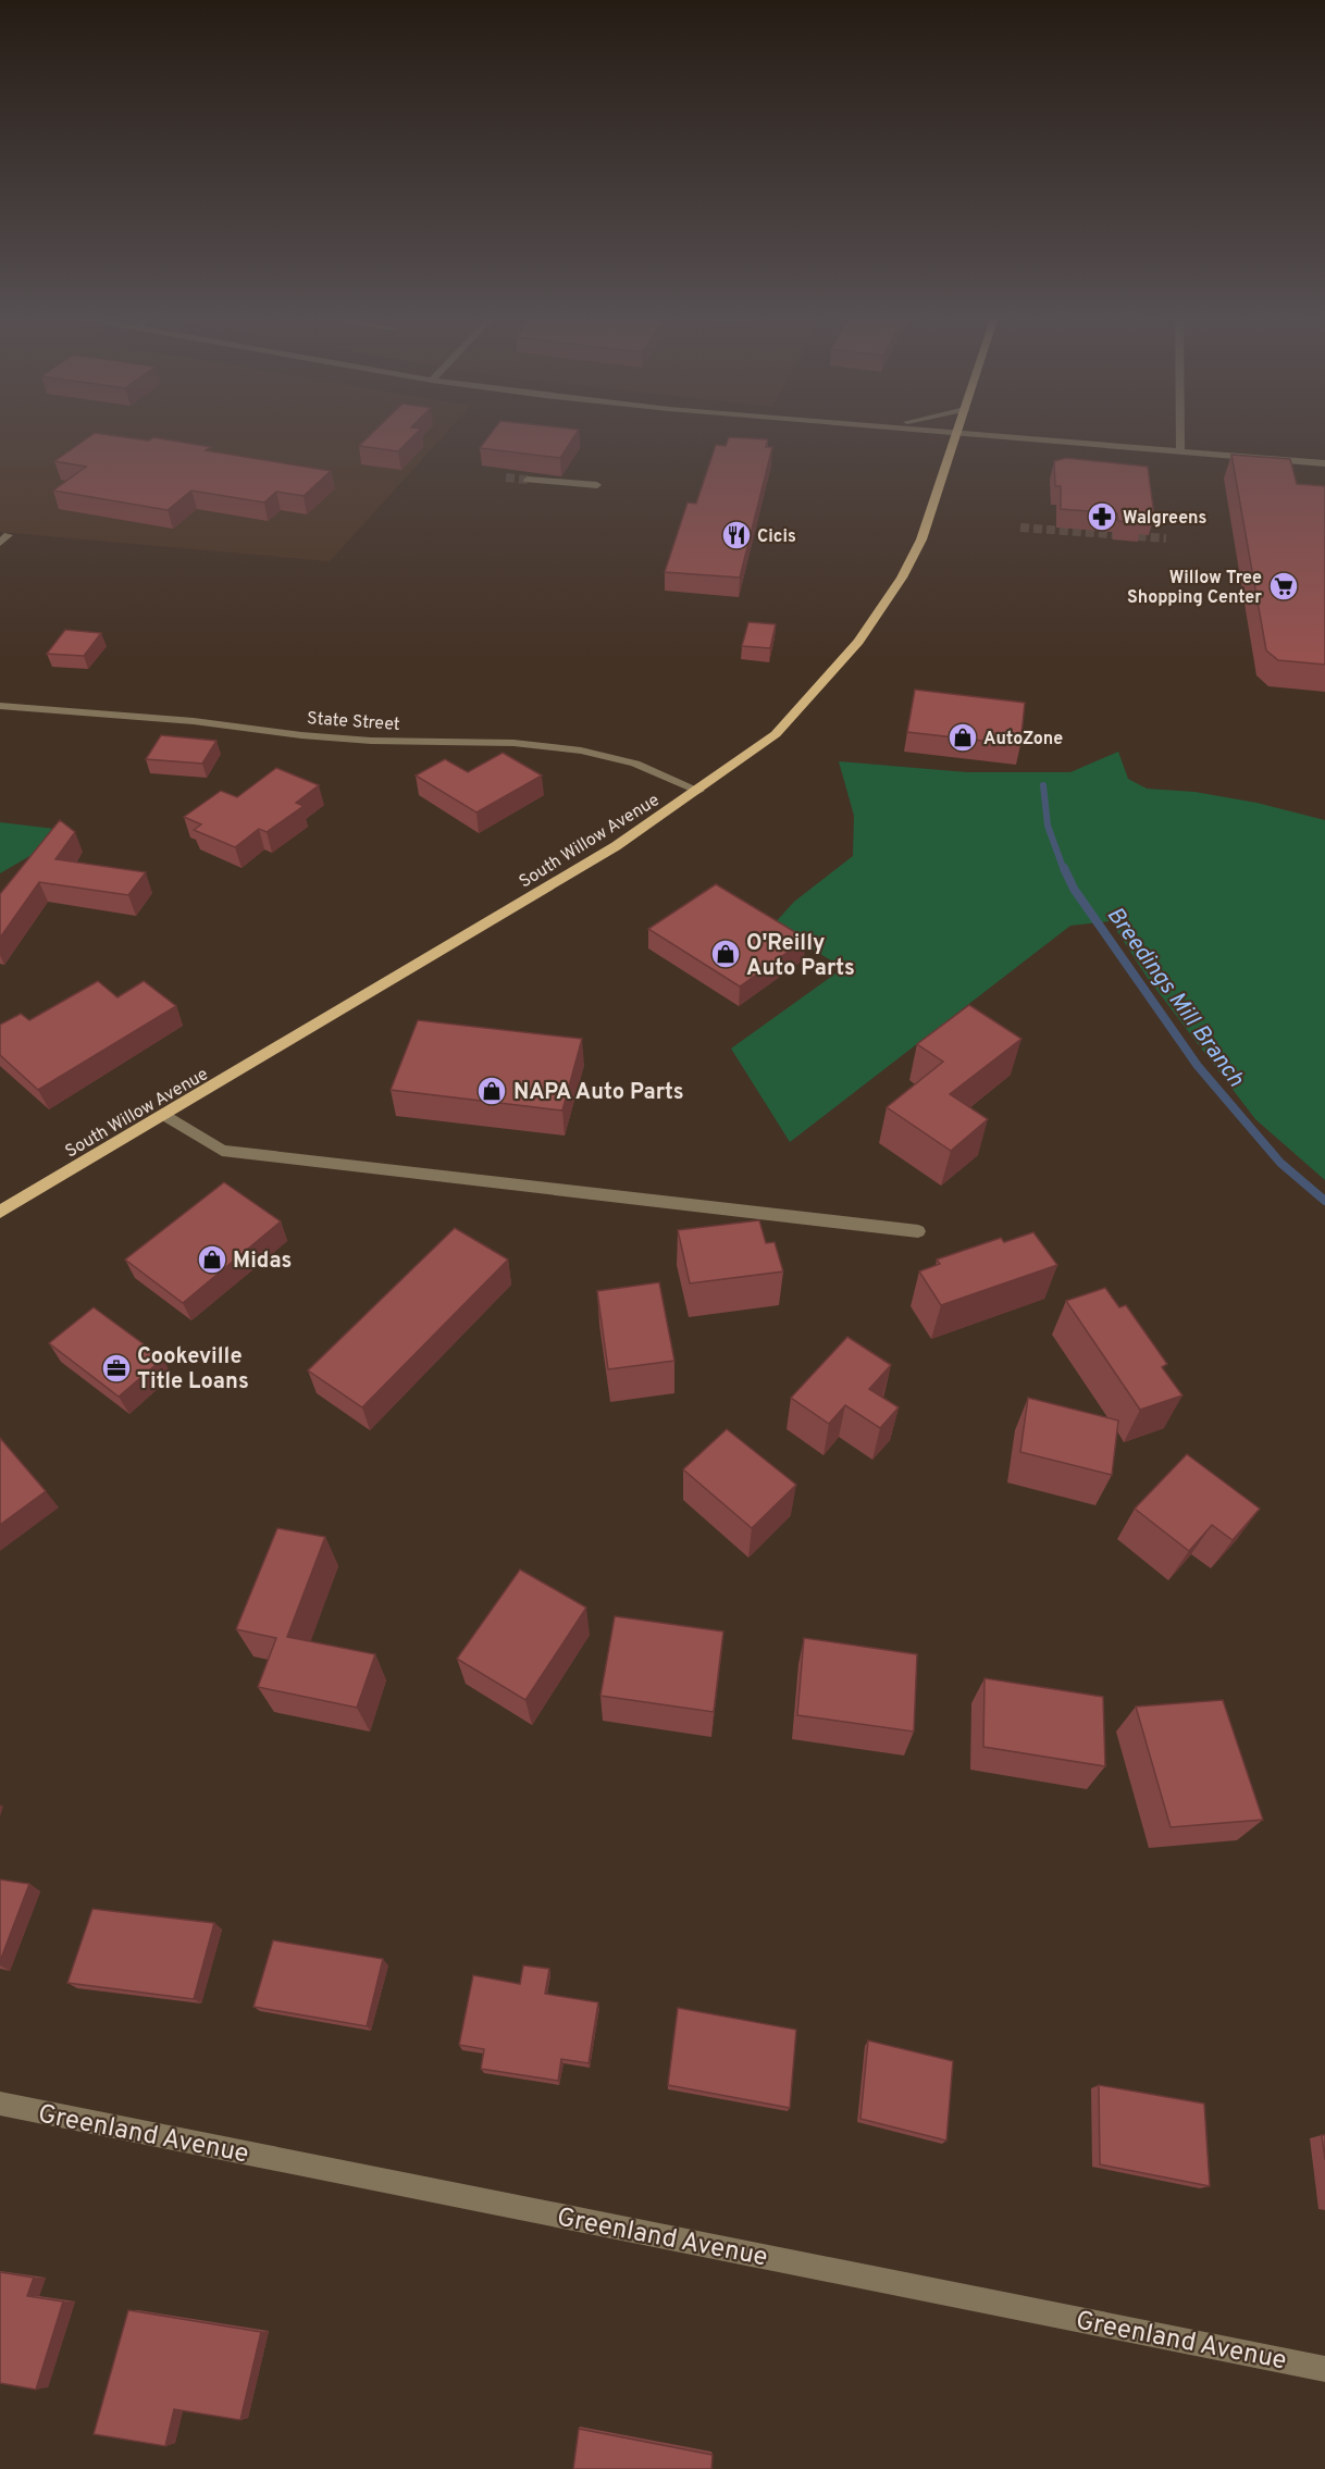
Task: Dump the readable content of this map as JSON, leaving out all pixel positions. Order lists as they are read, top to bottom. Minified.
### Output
{"streets":{"main road":["South Willow Avenue"],"street":["State Street","Greenland Avenue"]},"crossings":[["State Street","South Willow Avenue"]],"water":["Breedings Mill Branch"],"places":{"pharmacy":["Walgreens"],"restaurant":["Cicis"],"supermarket":["Willow Tree Shopping Center"],"shop":["AutoZone","O'Reilly Auto Parts","NAPA Auto Parts","Midas"],"office":["Cookeville Title Loans"]}}
